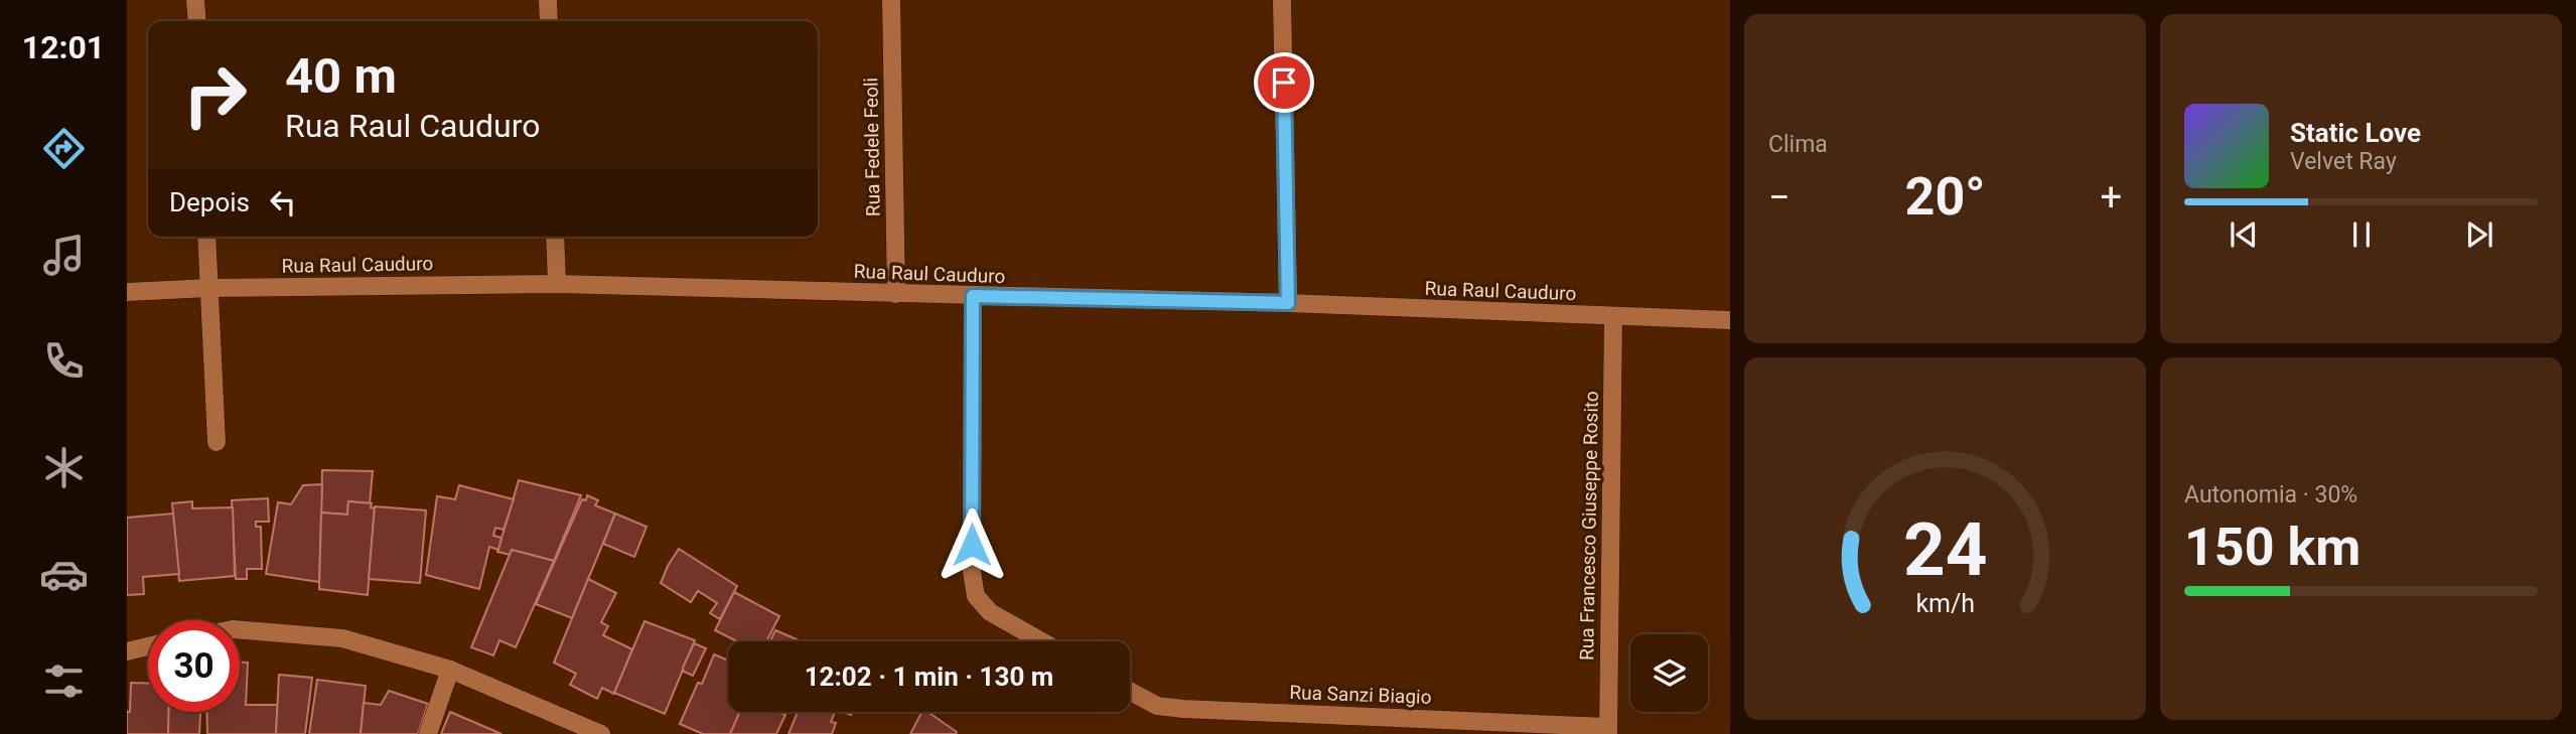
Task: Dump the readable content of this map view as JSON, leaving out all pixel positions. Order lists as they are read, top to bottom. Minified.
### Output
{"streets":{"street":["Rua Fedele Feoli","Rua Raul Cauduro","Rua Francesco Giuseppe Rosito","Rua Sanzi Biagio"]},"crossings":[["Rua Fedele Feoli","Rua Raul Cauduro"],["Rua Raul Cauduro","Rua Francesco Giuseppe Rosito"],["Rua Francesco Giuseppe Rosito","Rua Sanzi Biagio"]],"page":{"tabs":"12:01","tile":["Clima",["Autonomia · 30%","150 km"]],"turn":["40 m","Rua Raul Cauduro"],"song":["Static Love","Velvet Ray"],"heat":["−","20°","+"],"then":"Depois","limit":"30","trip":"12:02 · 1 min · 130 m","gauge":["24","km/h"]}}
